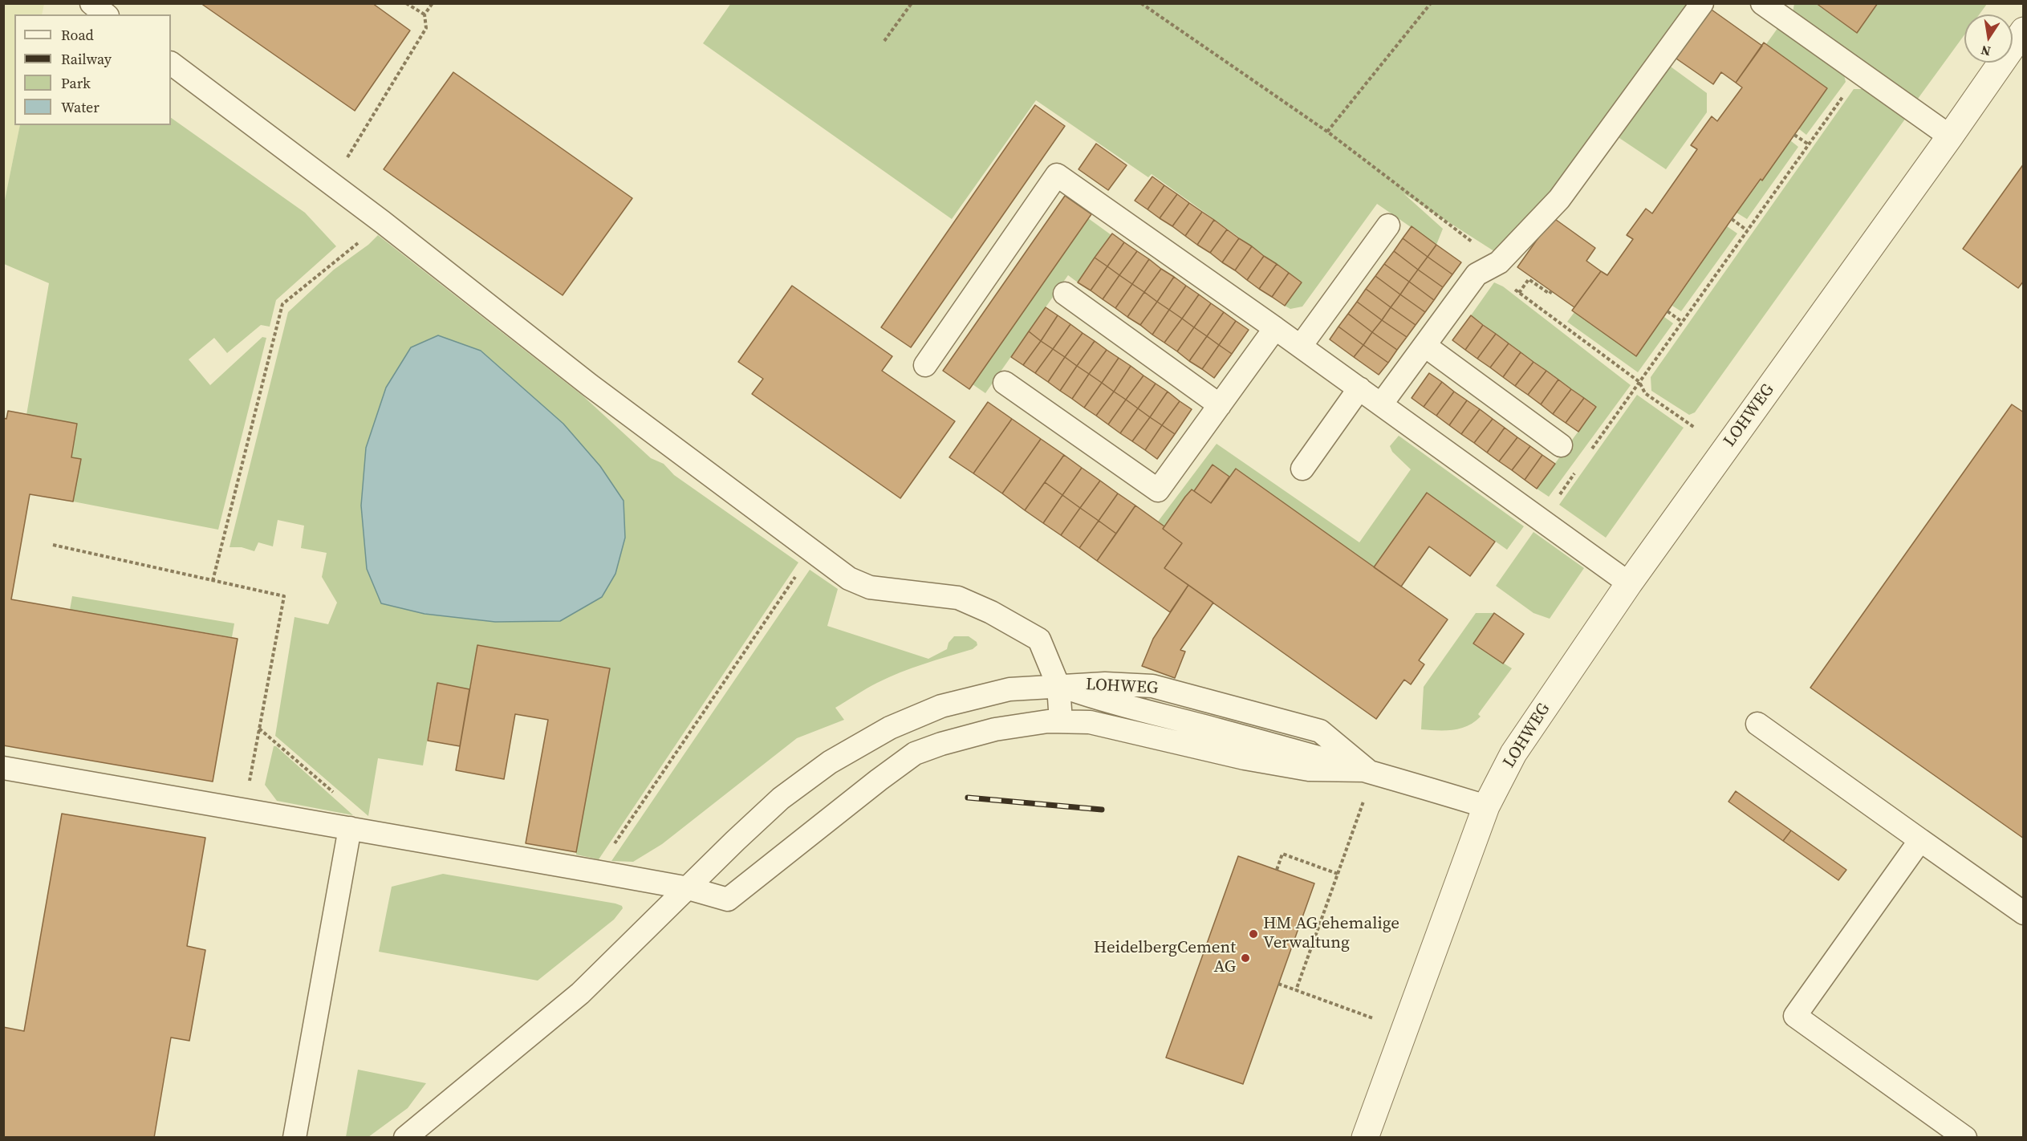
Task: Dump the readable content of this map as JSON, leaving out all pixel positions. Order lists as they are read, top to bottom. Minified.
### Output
{"streets":{"street":["LOHWEG"]},"places":["HM AG ehemalige Verwaltung","HeidelbergCement AG"],"legend":["Road","Railway","Park","Water"],"north":"bottom"}
